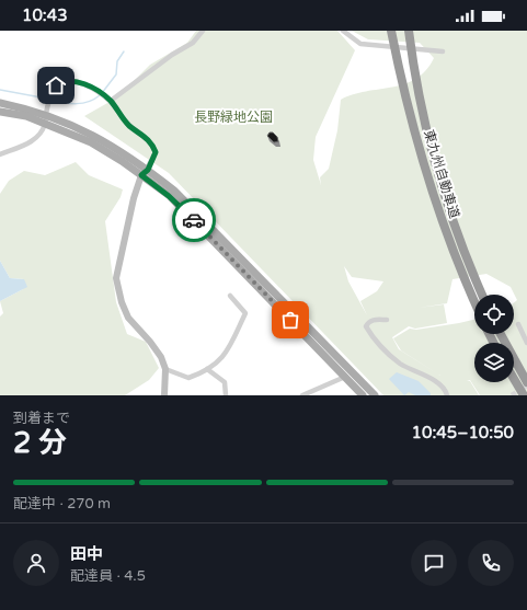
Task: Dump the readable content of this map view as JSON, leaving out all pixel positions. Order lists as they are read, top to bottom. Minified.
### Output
{"streets":{"highway":["東九州自動車道"]},"parks":["長野緑地公園"],"page":{"status":"10:43","heading":["2 分","到着まで","10:45–10:50"],"panel":["田中","配達員 · 4.5"],"bar":"配達中 · 270 m"}}
